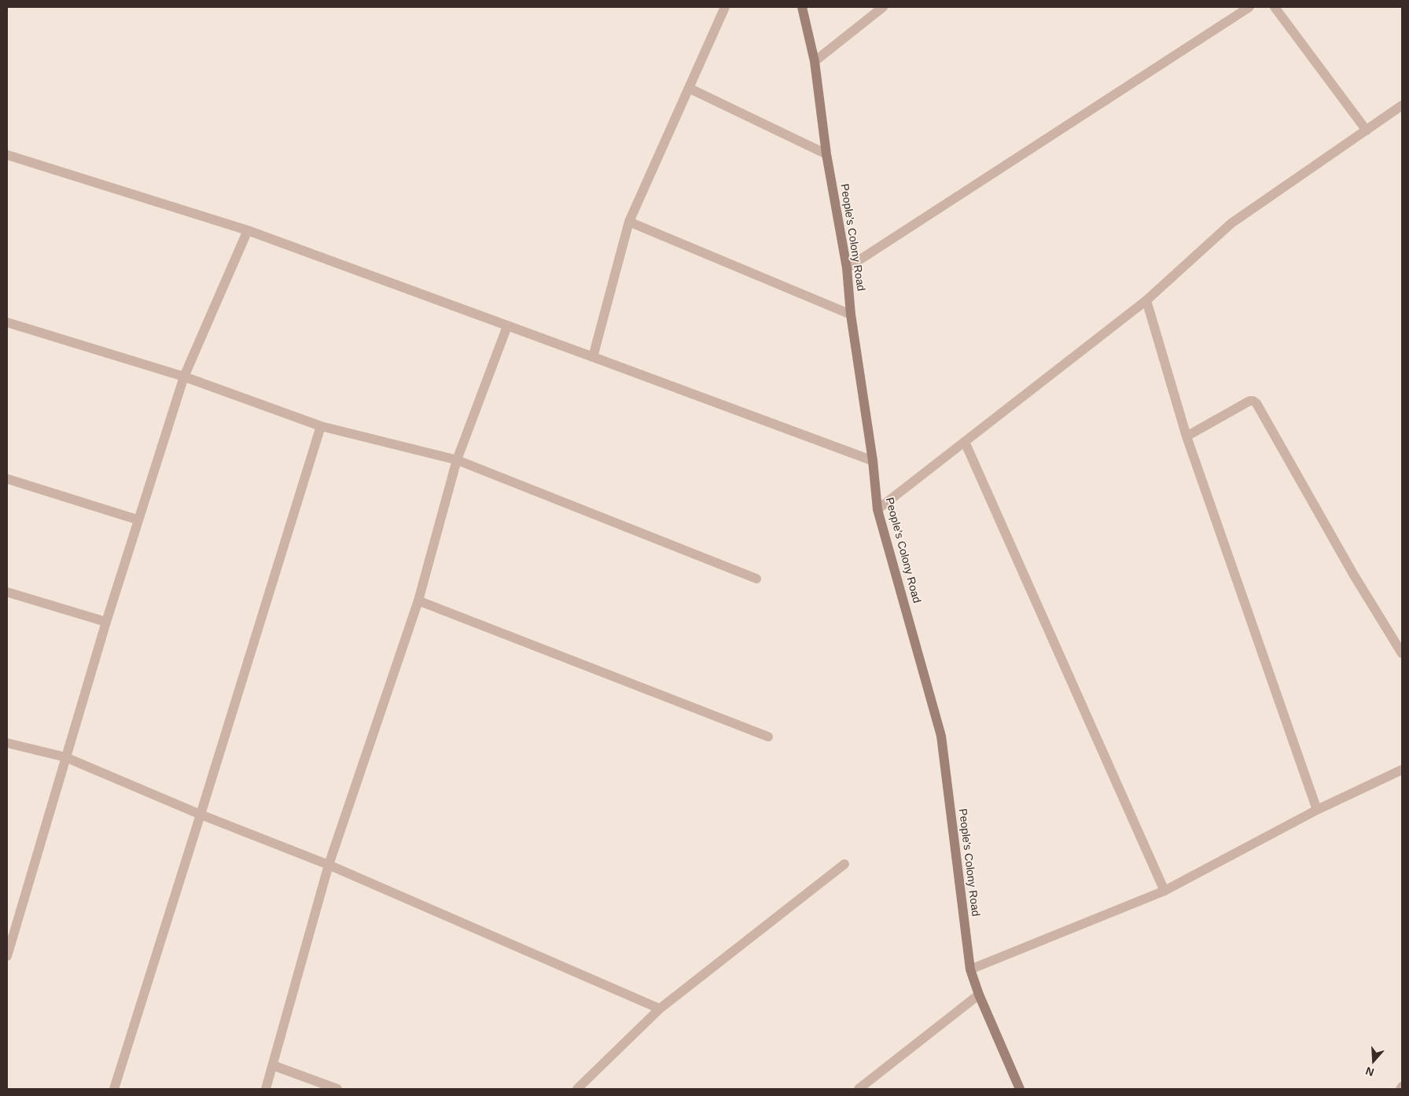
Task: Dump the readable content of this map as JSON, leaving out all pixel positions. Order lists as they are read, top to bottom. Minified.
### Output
{"streets":{"street":["People's Colony Road"]},"north":"bottom"}
